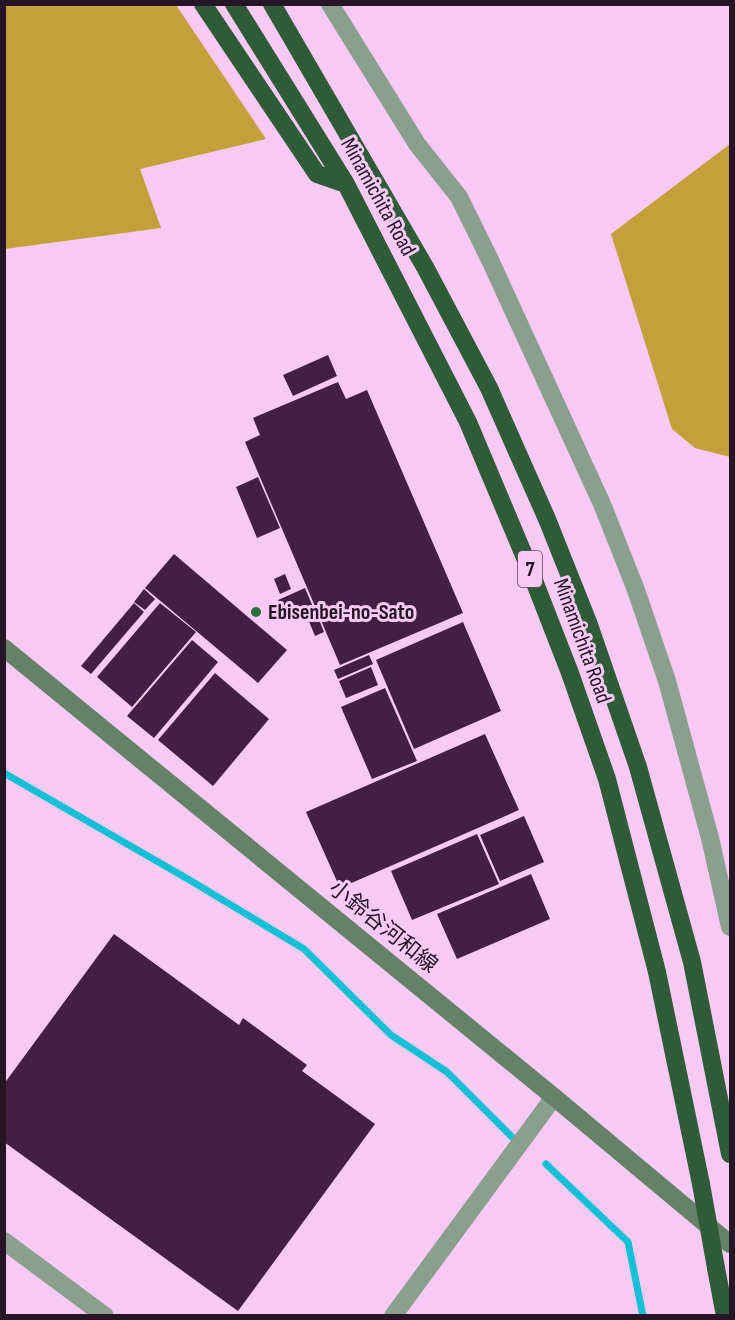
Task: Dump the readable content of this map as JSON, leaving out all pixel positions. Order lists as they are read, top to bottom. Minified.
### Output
{"streets":{"highway":["Minamichita Road","7"],"main road":["小鈴谷河和線"]},"places":["Ebisenbei-no-Sato"]}
